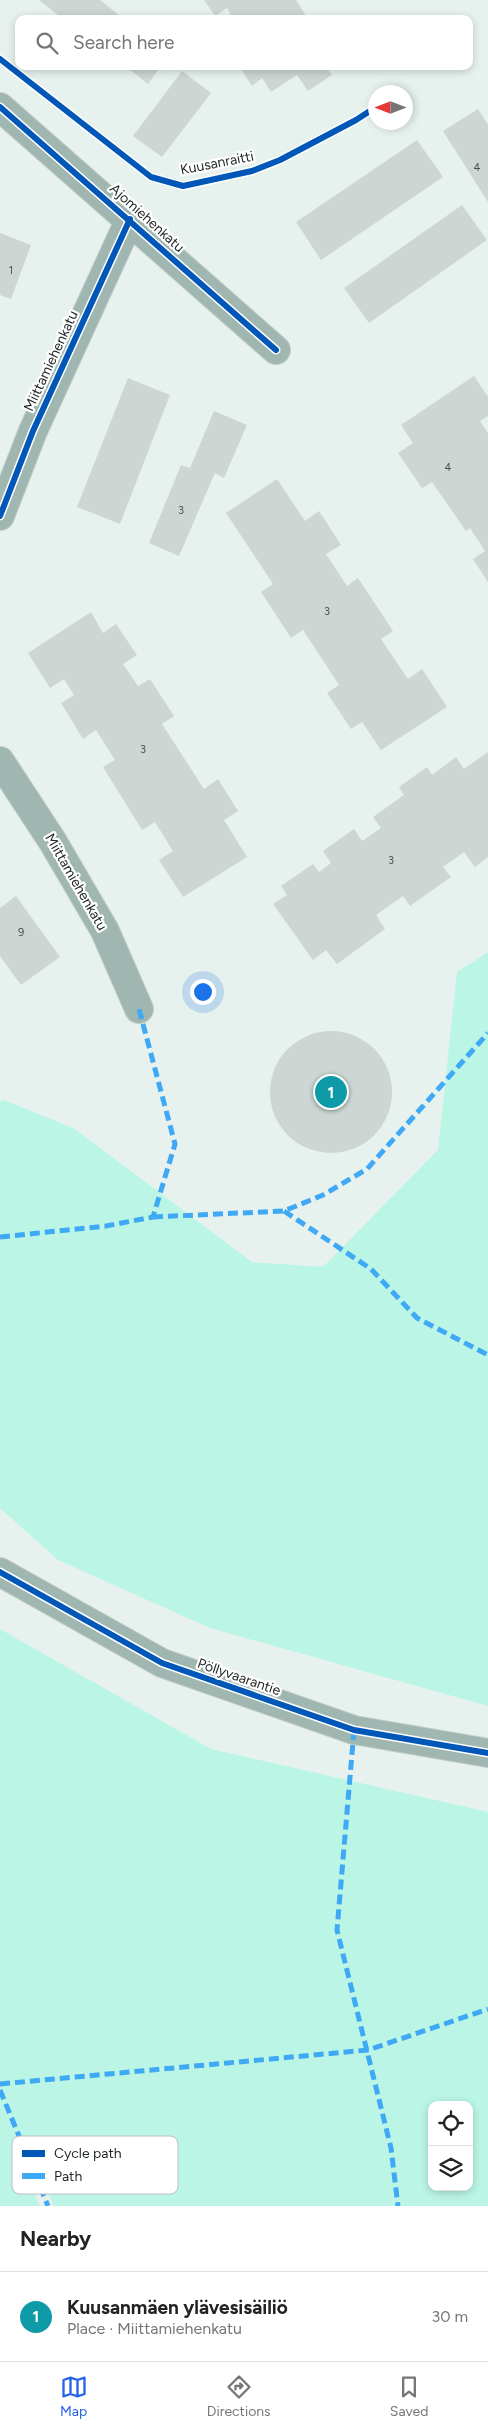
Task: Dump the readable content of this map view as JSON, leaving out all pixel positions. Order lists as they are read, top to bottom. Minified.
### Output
{"streets":{"street":["Ajomiehenkatu","Miittamiehenkatu","Pöllyvaarantie"],"cycle path":["Kuusanraitti"]},"crossings":[["Ajomiehenkatu","Miittamiehenkatu"]],"house_numbers":["4","1","4","3","3","3","3","9"],"legend":["Cycle path","Path"],"north":"left","page":{"search":"Search here","pins":"1","heading":"Nearby","list":[{"mark":"1","name":"Kuusanmäen ylävesisäiliö","note":"Place · Miittamiehenkatu","value":"30 m"}],"nav":["Map","Directions","Saved"]}}
